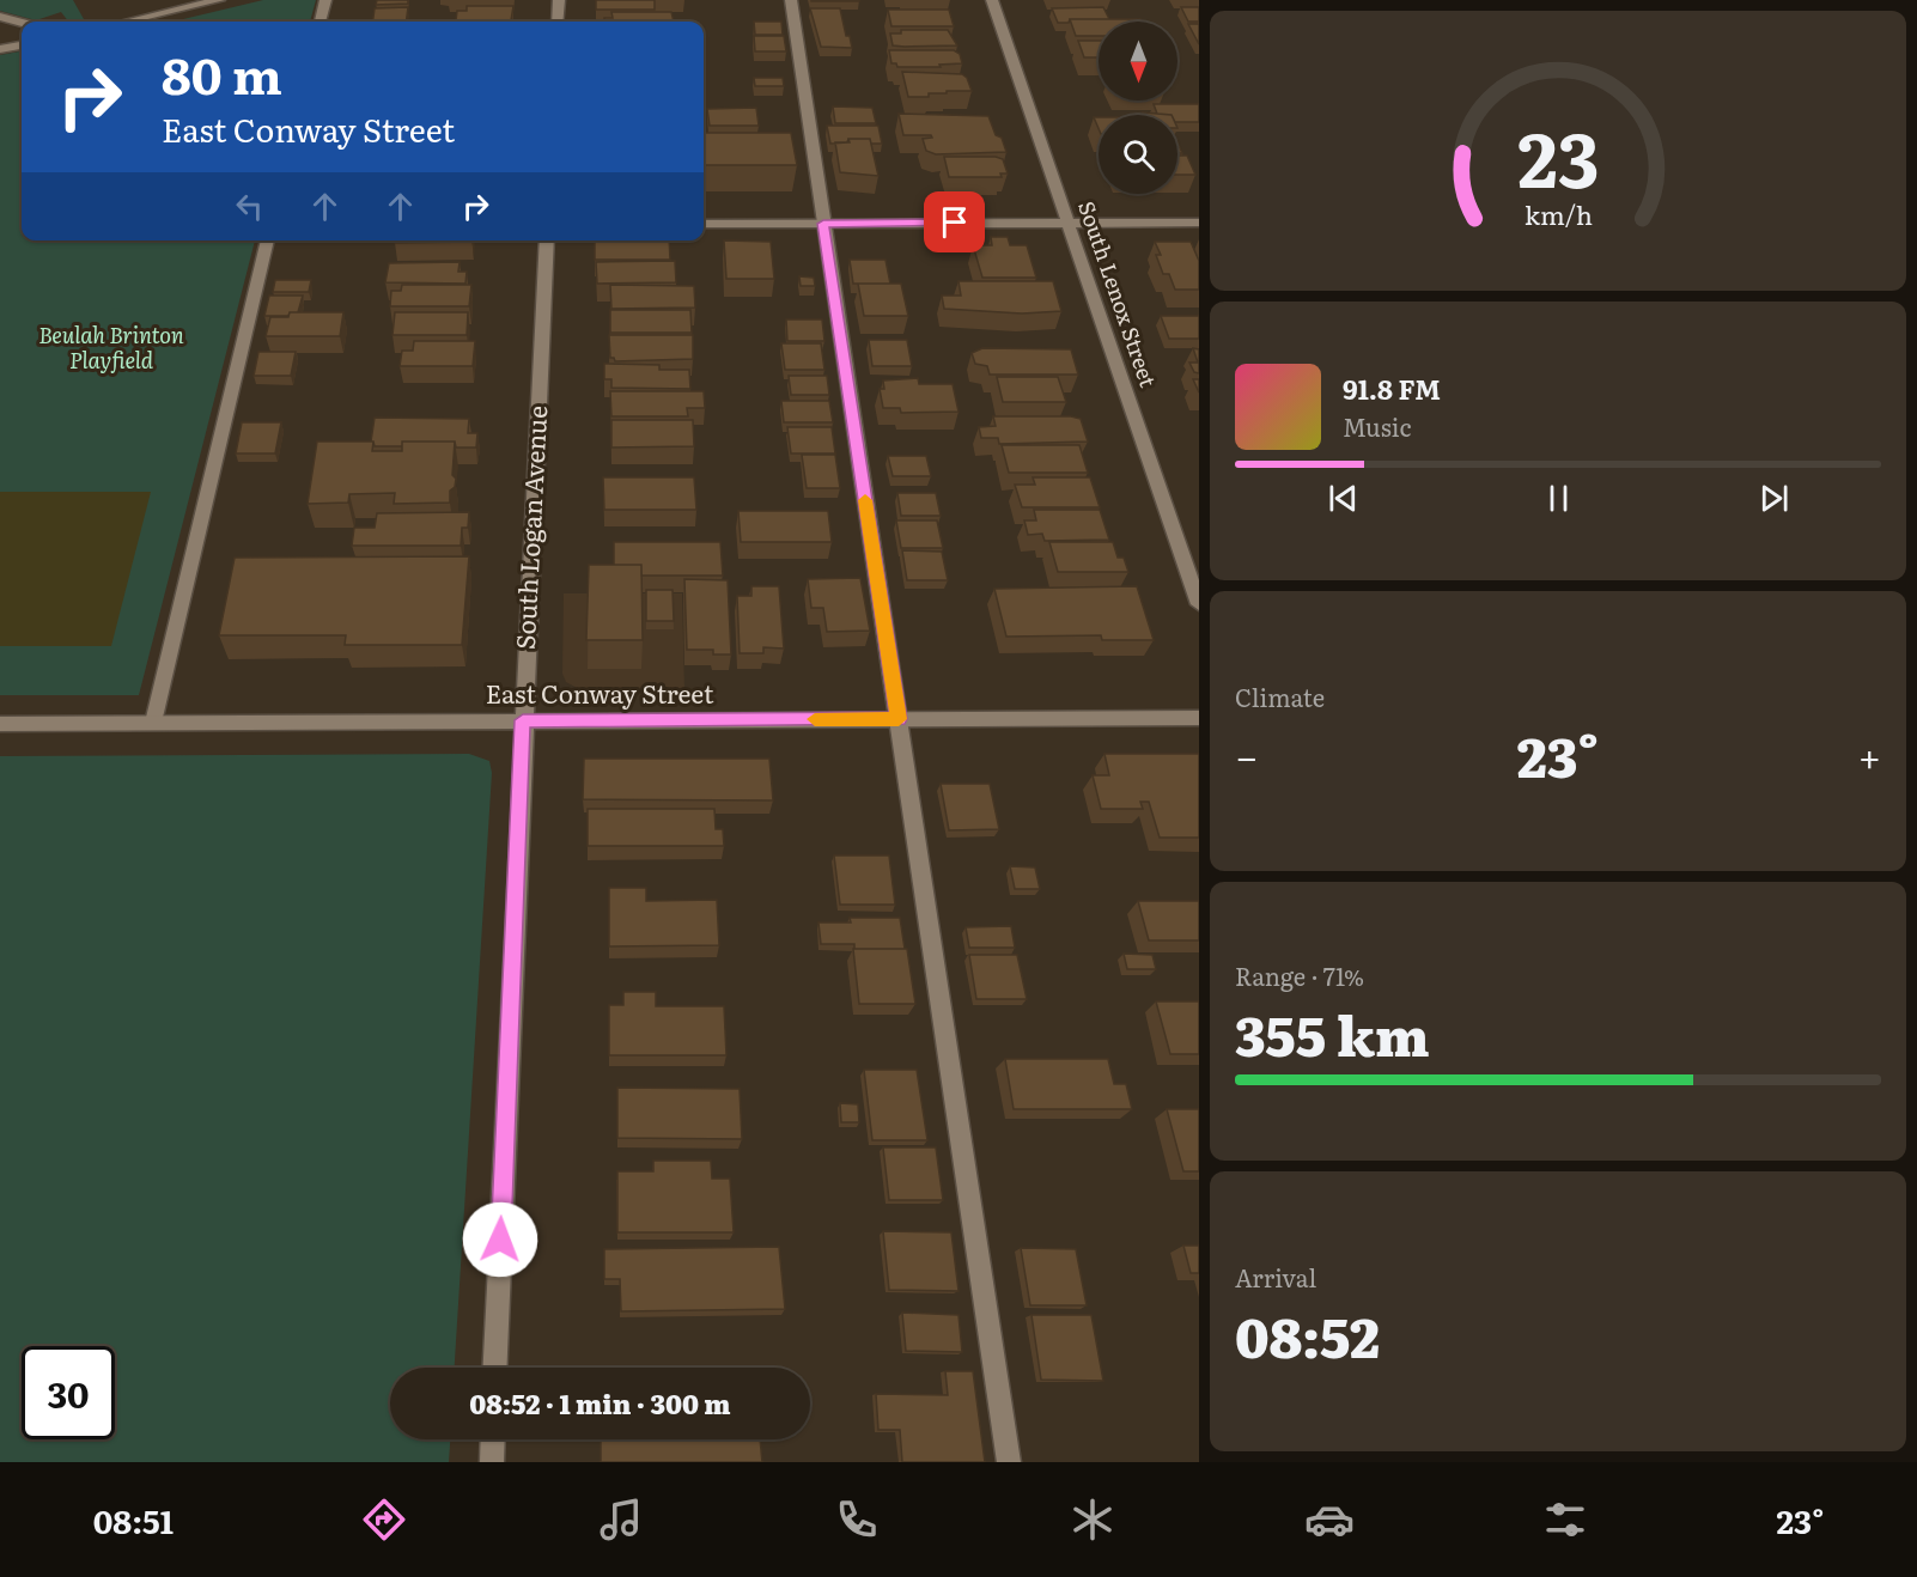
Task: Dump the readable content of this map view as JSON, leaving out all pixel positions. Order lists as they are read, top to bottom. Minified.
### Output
{"streets":{"street":["South Lenox Street","South Logan Avenue","East Conway Street"]},"crossings":[["South Logan Avenue","East Conway Street"]],"parks":["Beulah Brinton Playfield"],"north":"bottom","page":{"turn":["80 m","East Conway Street"],"song":["91.8 FM","Music"],"tile":["Climate",["Range · 71%","355 km"],["Arrival","08:52"]],"heat":["−","23°","+"],"limit":"30","trip":"08:52 · 1 min · 300 m","tabs":["08:51","23°"],"gauge":["23","km/h"]}}
